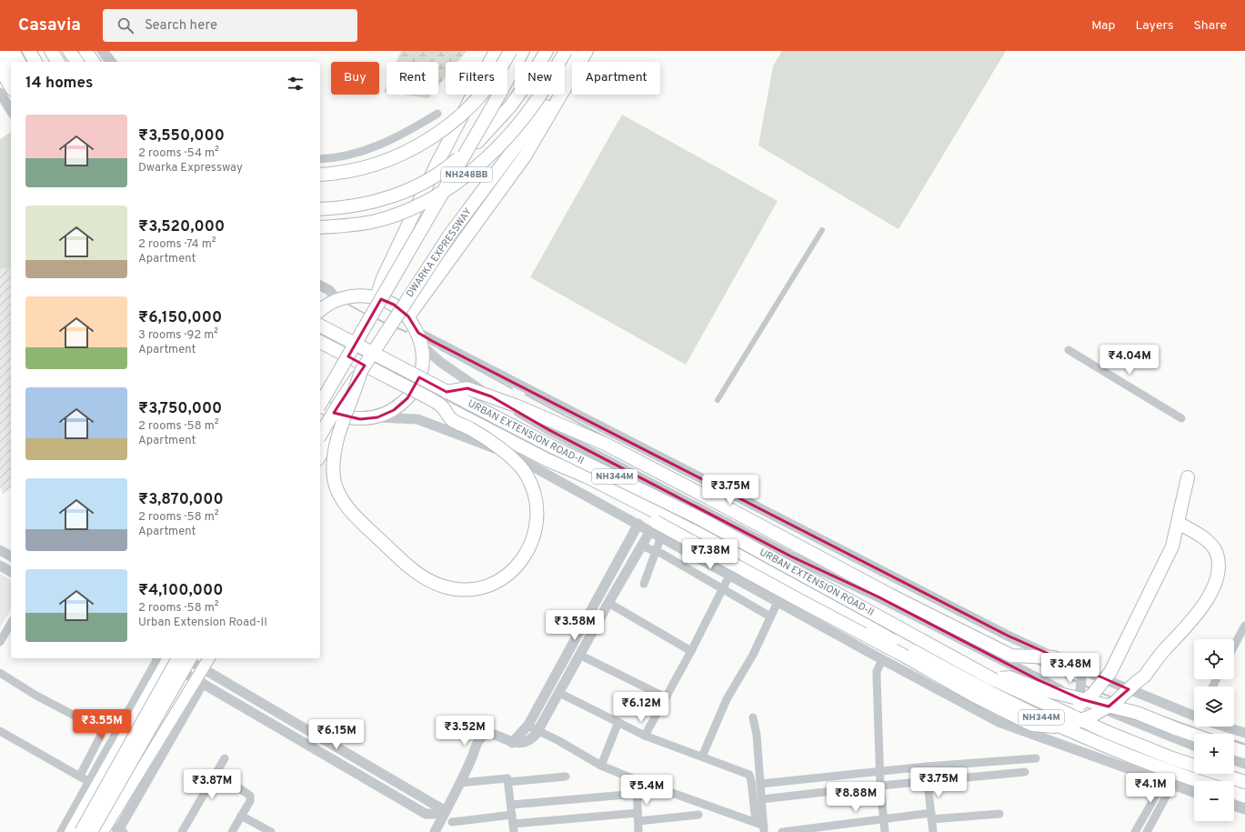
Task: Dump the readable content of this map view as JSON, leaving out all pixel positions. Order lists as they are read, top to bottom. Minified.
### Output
{"streets":{"highway":["NH248BB","DWARKA EXPRESSWAY","URBAN EXTENSION ROAD-II","NH344M"]},"page":{"header":"Casavia","search":"Search here","nav":["Map","Layers","Share"],"chip":["Buy","Rent","Filters","New","Apartment"],"heading":"14 homes","list":[{"name":"₹3,550,000","note":"2 rooms · 54 m² · Dwarka Expressway"},{"name":"₹3,520,000","note":"2 rooms · 74 m² · Apartment"},{"name":"₹6,150,000","note":"3 rooms · 92 m² · Apartment"},{"name":"₹3,750,000","note":"2 rooms · 58 m² · Apartment"},{"name":"₹3,870,000","note":"2 rooms · 58 m² · Apartment"},{"name":"₹4,100,000","note":"2 rooms · 58 m² · Urban Extension Road-II"}],"price":["₹4.04M","₹3.75M","₹7.38M","₹3.58M","₹3.48M","₹6.12M","₹3.55M","₹3.52M","₹6.15M","₹3.75M","₹3.87M","₹4.1M","₹5.4M","₹8.88M"],"map_buttons":["+","−"]}}
